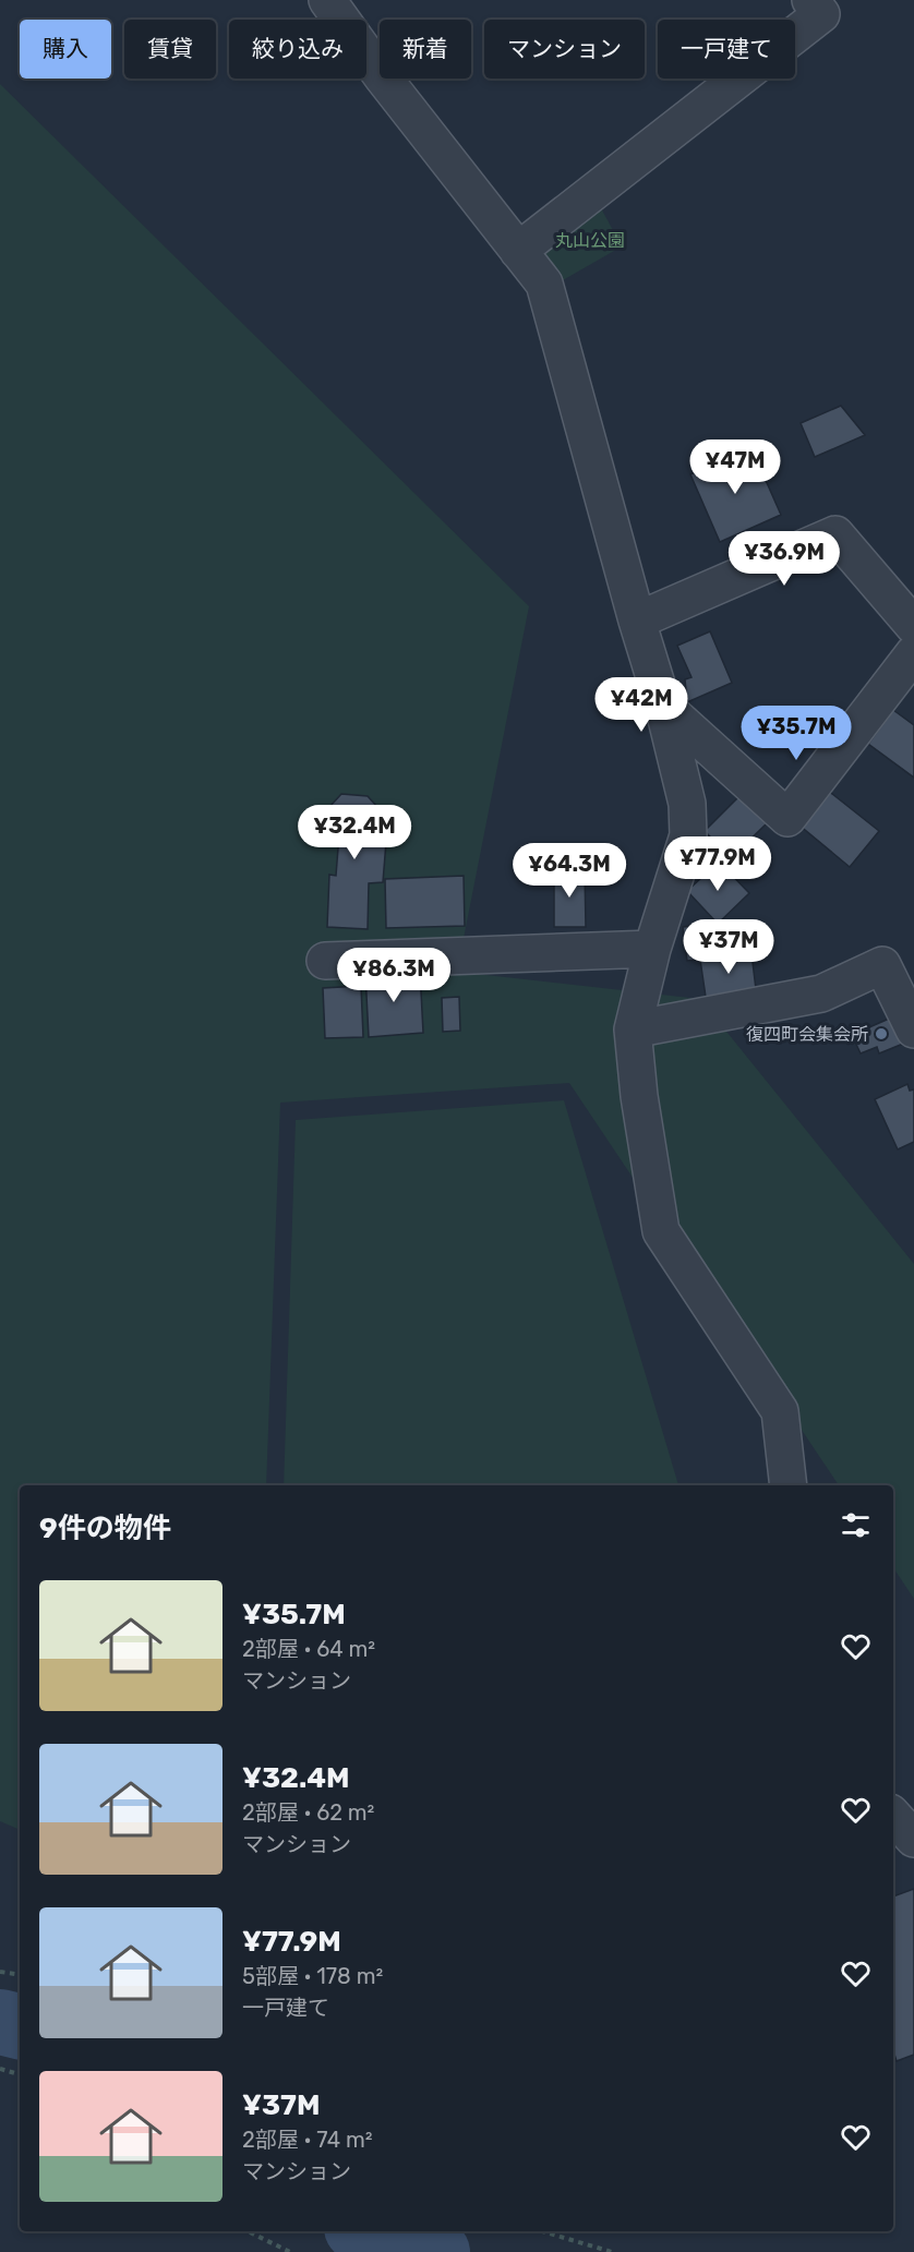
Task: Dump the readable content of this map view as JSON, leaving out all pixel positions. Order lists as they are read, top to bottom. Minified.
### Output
{"parks":["丸山公園"],"places":["復四町会集会所"],"page":{"chip":["購入","賃貸","絞り込み","新着","マンション","一戸建て"],"price":["¥47M","¥36.9M","¥42M","¥35.7M","¥32.4M","¥77.9M","¥64.3M","¥37M","¥86.3M"],"heading":"9件の物件","list":[{"name":"¥35.7M","note":"2部屋 · 64 m² · マンション"},{"name":"¥32.4M","note":"2部屋 · 62 m² · マンション"},{"name":"¥77.9M","note":"5部屋 · 178 m² · 一戸建て"},{"name":"¥37M","note":"2部屋 · 74 m² · マンション"}]}}
